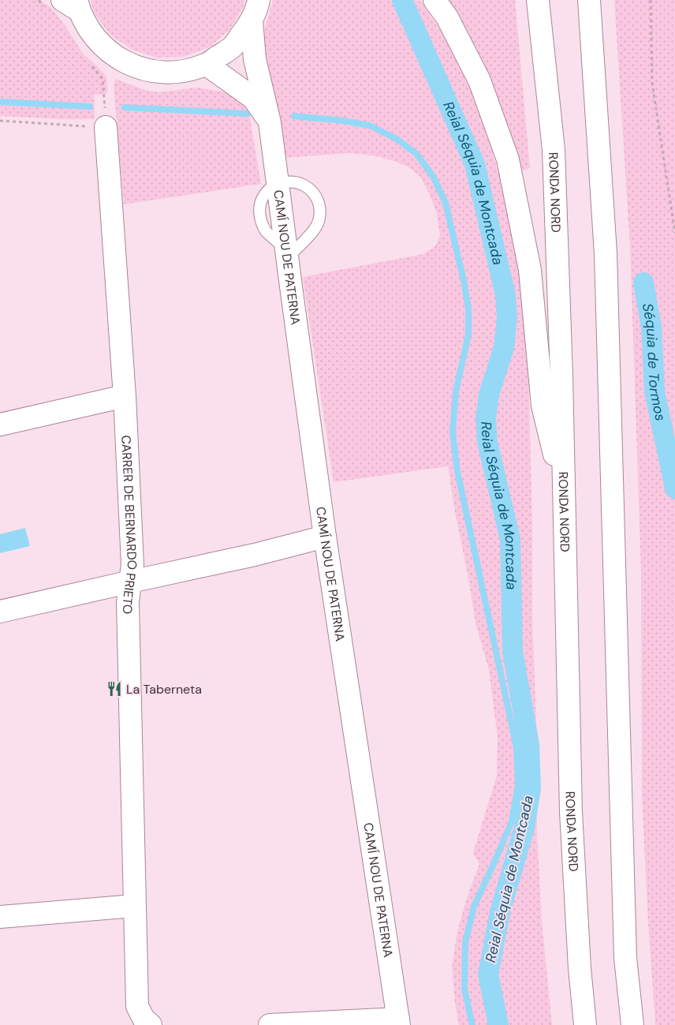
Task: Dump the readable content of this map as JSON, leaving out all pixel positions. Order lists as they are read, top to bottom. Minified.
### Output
{"streets":{"main road":["RONDA NORD","CAMÍ NOU DE PATERNA","CARRER DE BERNARDO PRIETO"]},"water":["Reial Séquia de Montcada","Séquia de Tormos"],"places":{"restaurant":["La Taberneta"]}}
